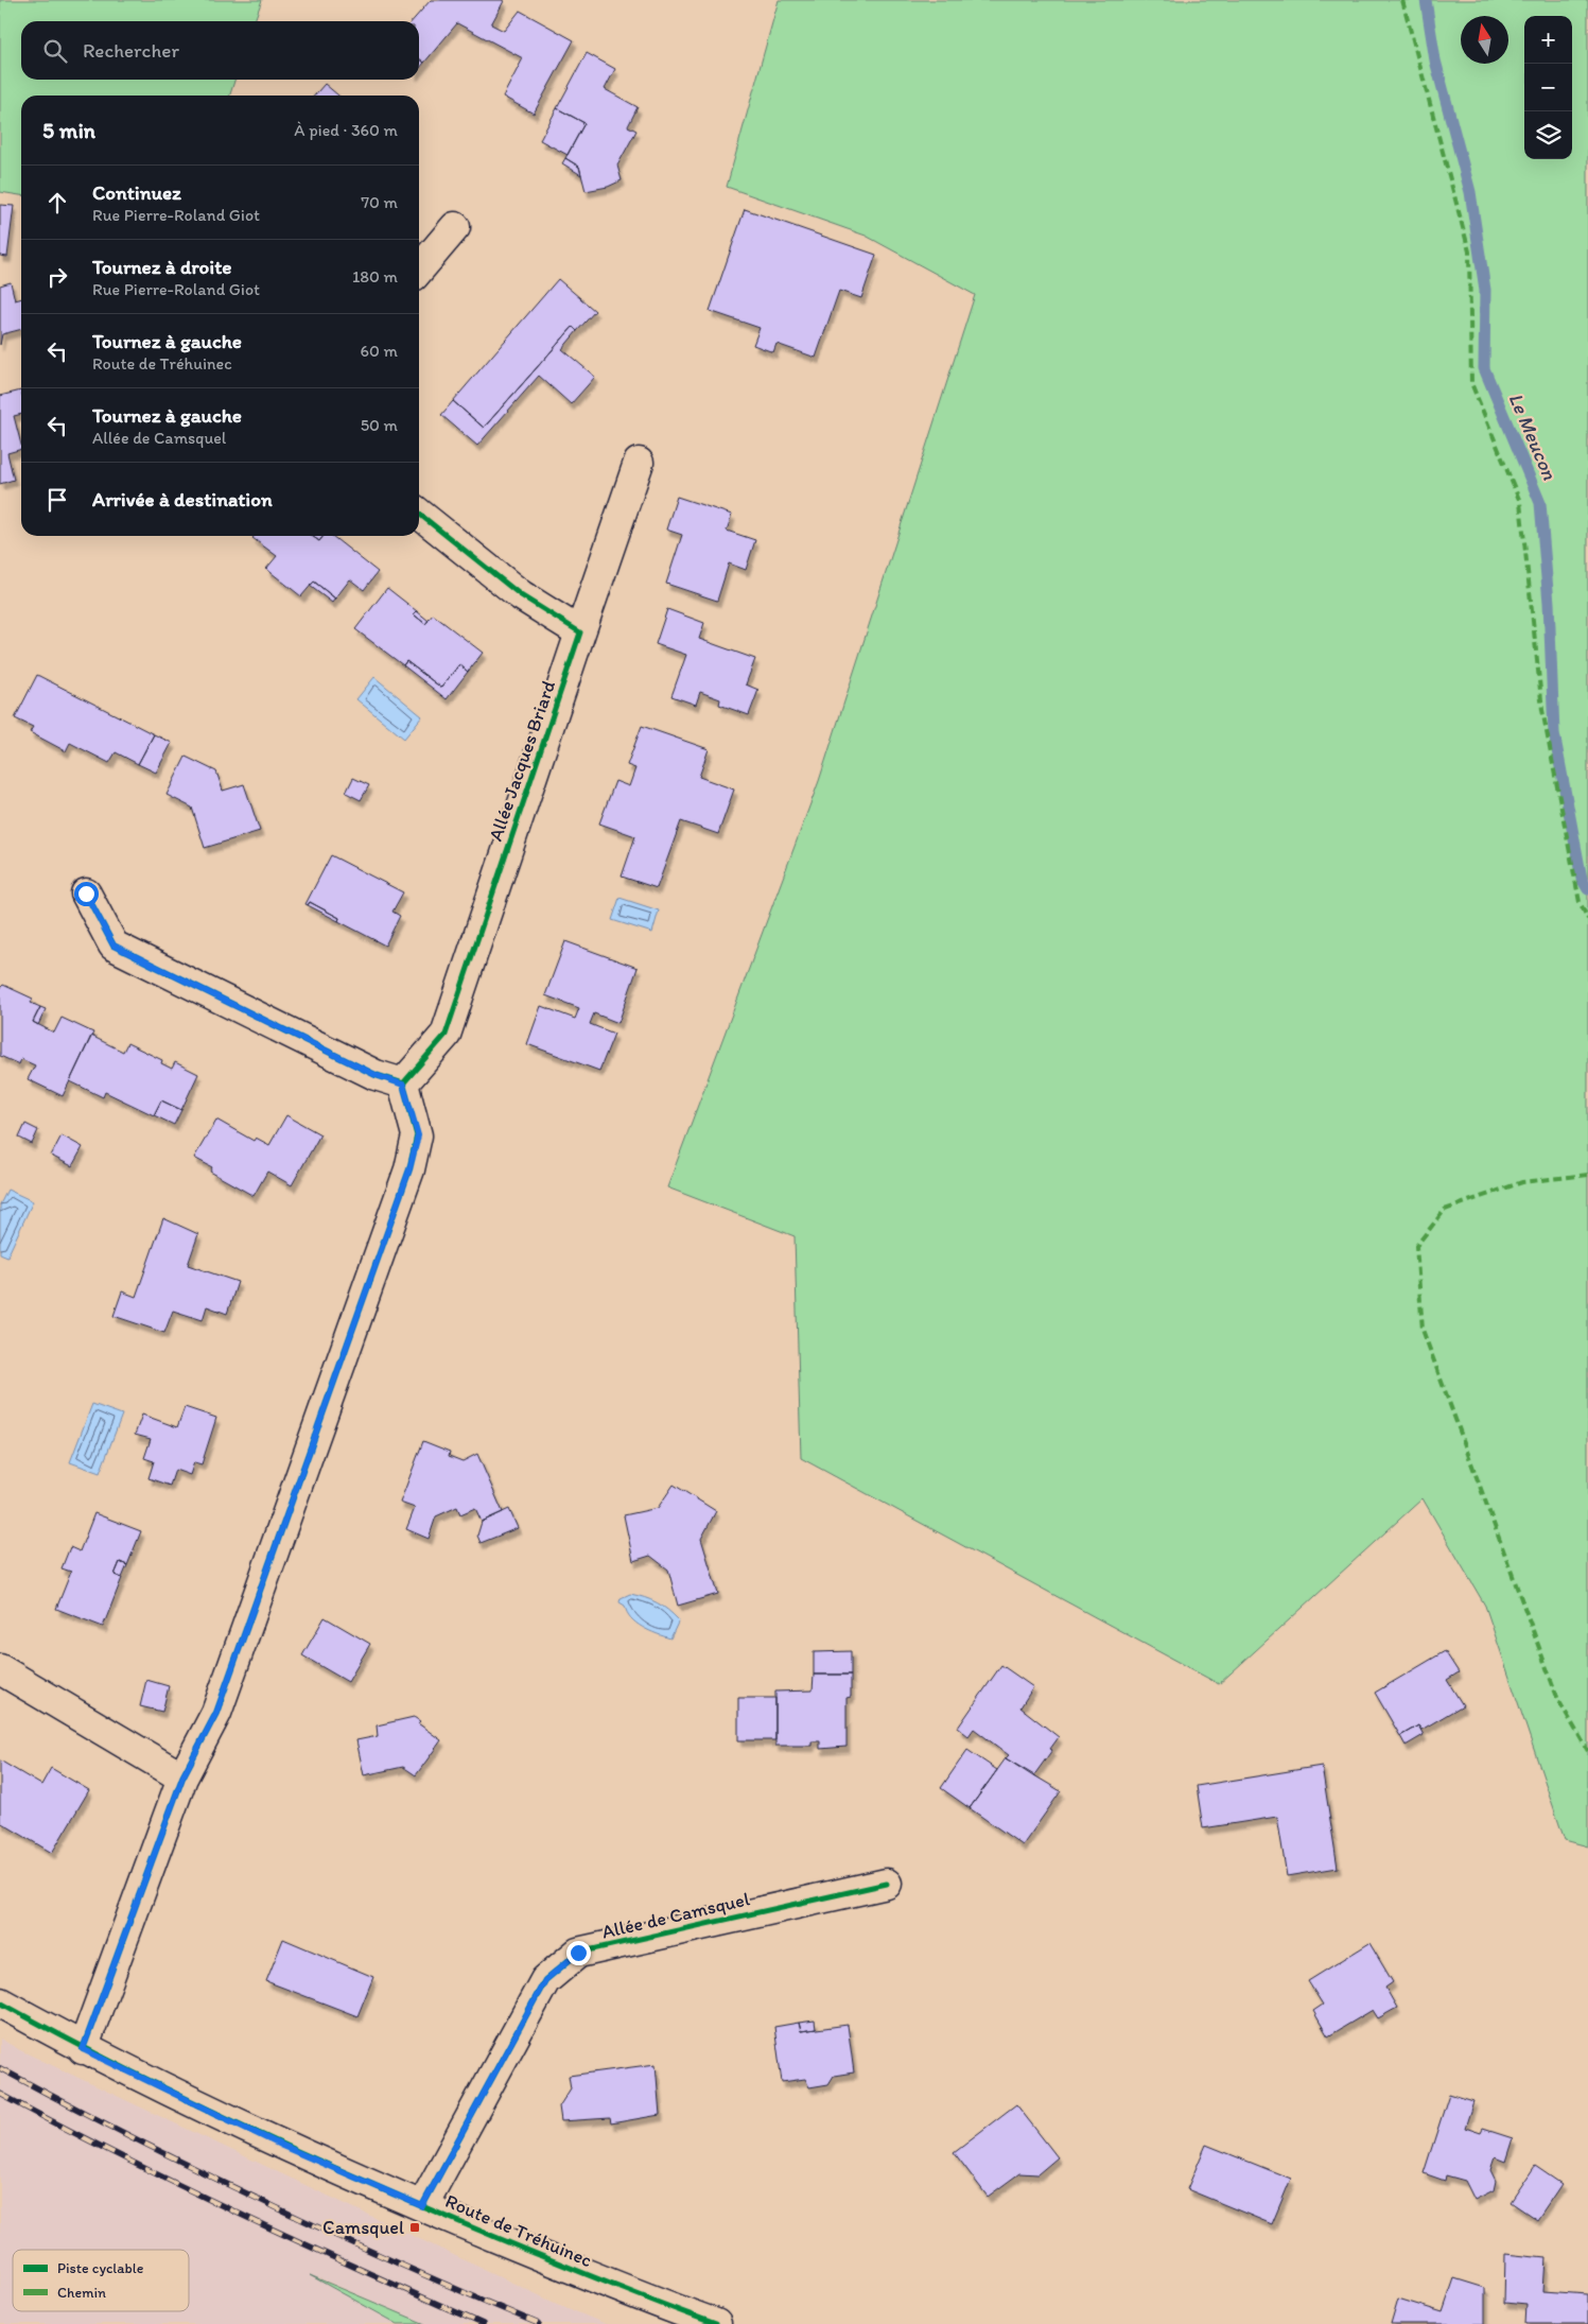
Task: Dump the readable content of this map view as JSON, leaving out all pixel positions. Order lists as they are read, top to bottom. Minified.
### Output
{"streets":{"street":["Allée Jacques Briard","Allée de Camsquel","Route de Tréhuinec"]},"crossings":[["Allée de Camsquel","Route de Tréhuinec"]],"water":["Le Meucon"],"places":{"transit":["Camsquel"]},"legend":["Piste cyclable","Chemin"],"north":"top","page":{"map_buttons":["+","−"],"search":"Rechercher","heading":["5 min","À pied · 360 m"],"list":[["Continuez","Rue Pierre-Roland Giot","70 m"],["Tournez à droite","Rue Pierre-Roland Giot","180 m"],["Tournez à gauche","Route de Tréhuinec","60 m"],["Tournez à gauche","Allée de Camsquel","50 m"],"Arrivée à destination"]}}
